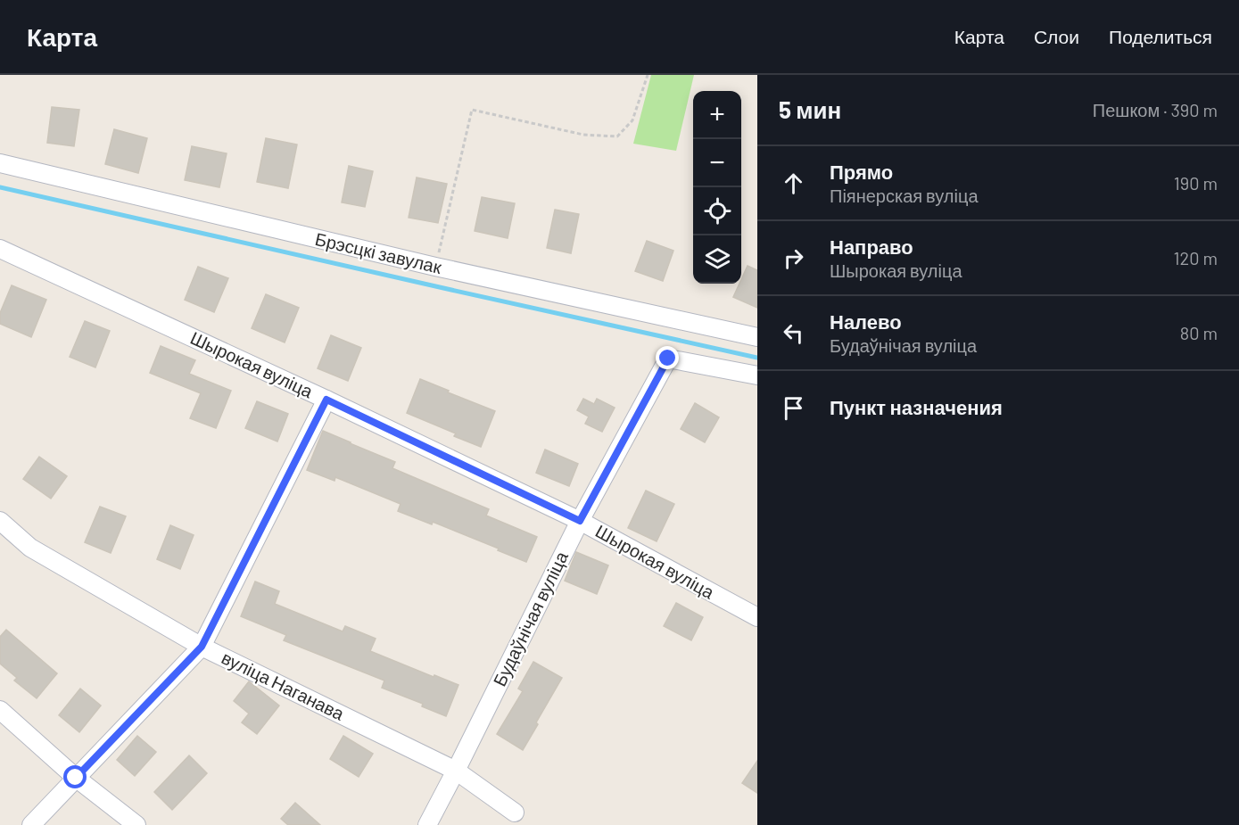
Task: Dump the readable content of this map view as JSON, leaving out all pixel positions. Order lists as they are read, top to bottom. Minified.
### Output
{"streets":{"street":["Брэсцкі завулак","Шырокая вуліца","Будаўнічая вуліца","вуліца Наганава"]},"crossings":[["Шырокая вуліца","Будаўнічая вуліца"],["Будаўнічая вуліца","вуліца Наганава"]],"page":{"header":"Карта","nav":["Карта","Слои","Поделиться"],"heading":["5 мин","Пешком · 390 m"],"map_buttons":["+","−"],"list":[["Прямо","Піянерская вуліца","190 m"],["Направо","Шырокая вуліца","120 m"],["Налево","Будаўнічая вуліца","80 m"],"Пункт назначения"]}}
